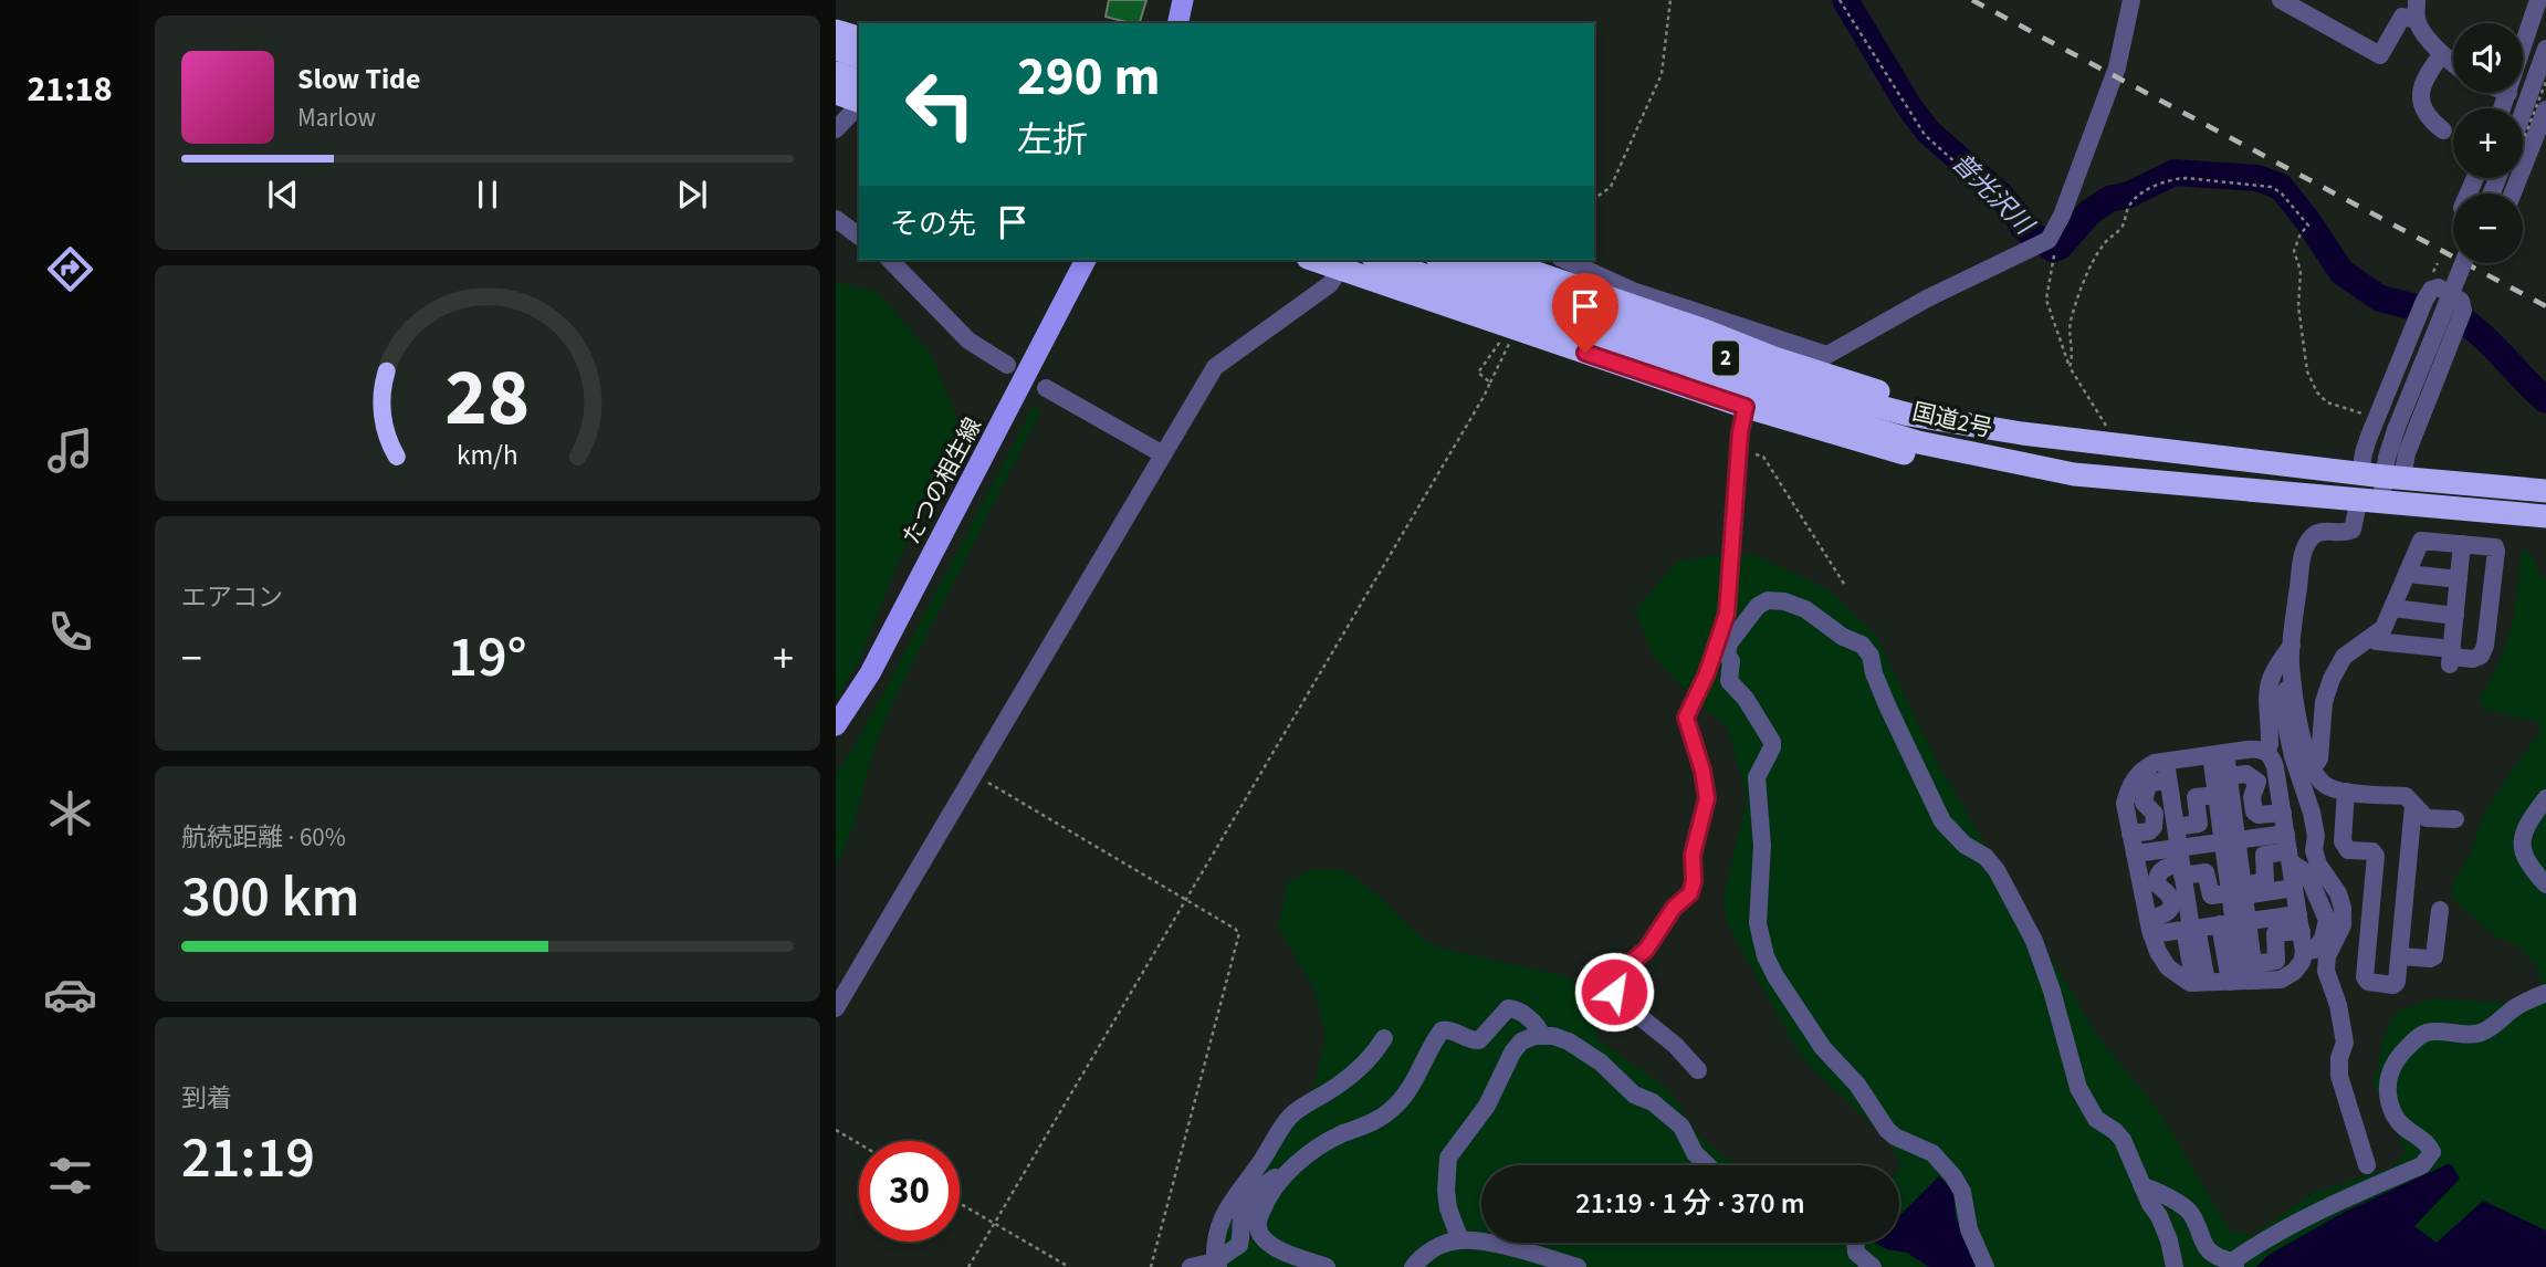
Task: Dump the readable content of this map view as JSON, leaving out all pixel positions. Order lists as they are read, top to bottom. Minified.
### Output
{"streets":{"highway":["2","国道2号"],"main road":["たつの相生線"]},"water":["普光沢川"],"page":{"tabs":"21:18","map_buttons":["+","−"],"turn":["290 m","左折"],"song":["Slow Tide","Marlow"],"then":"その先","tile":["エアコン",["航続距離 · 60%","300 km"],["到着","21:19"]],"heat":["−","19°","+"],"limit":"30","trip":"21:19 · 1 分 · 370 m","gauge":["28","km/h"]}}
